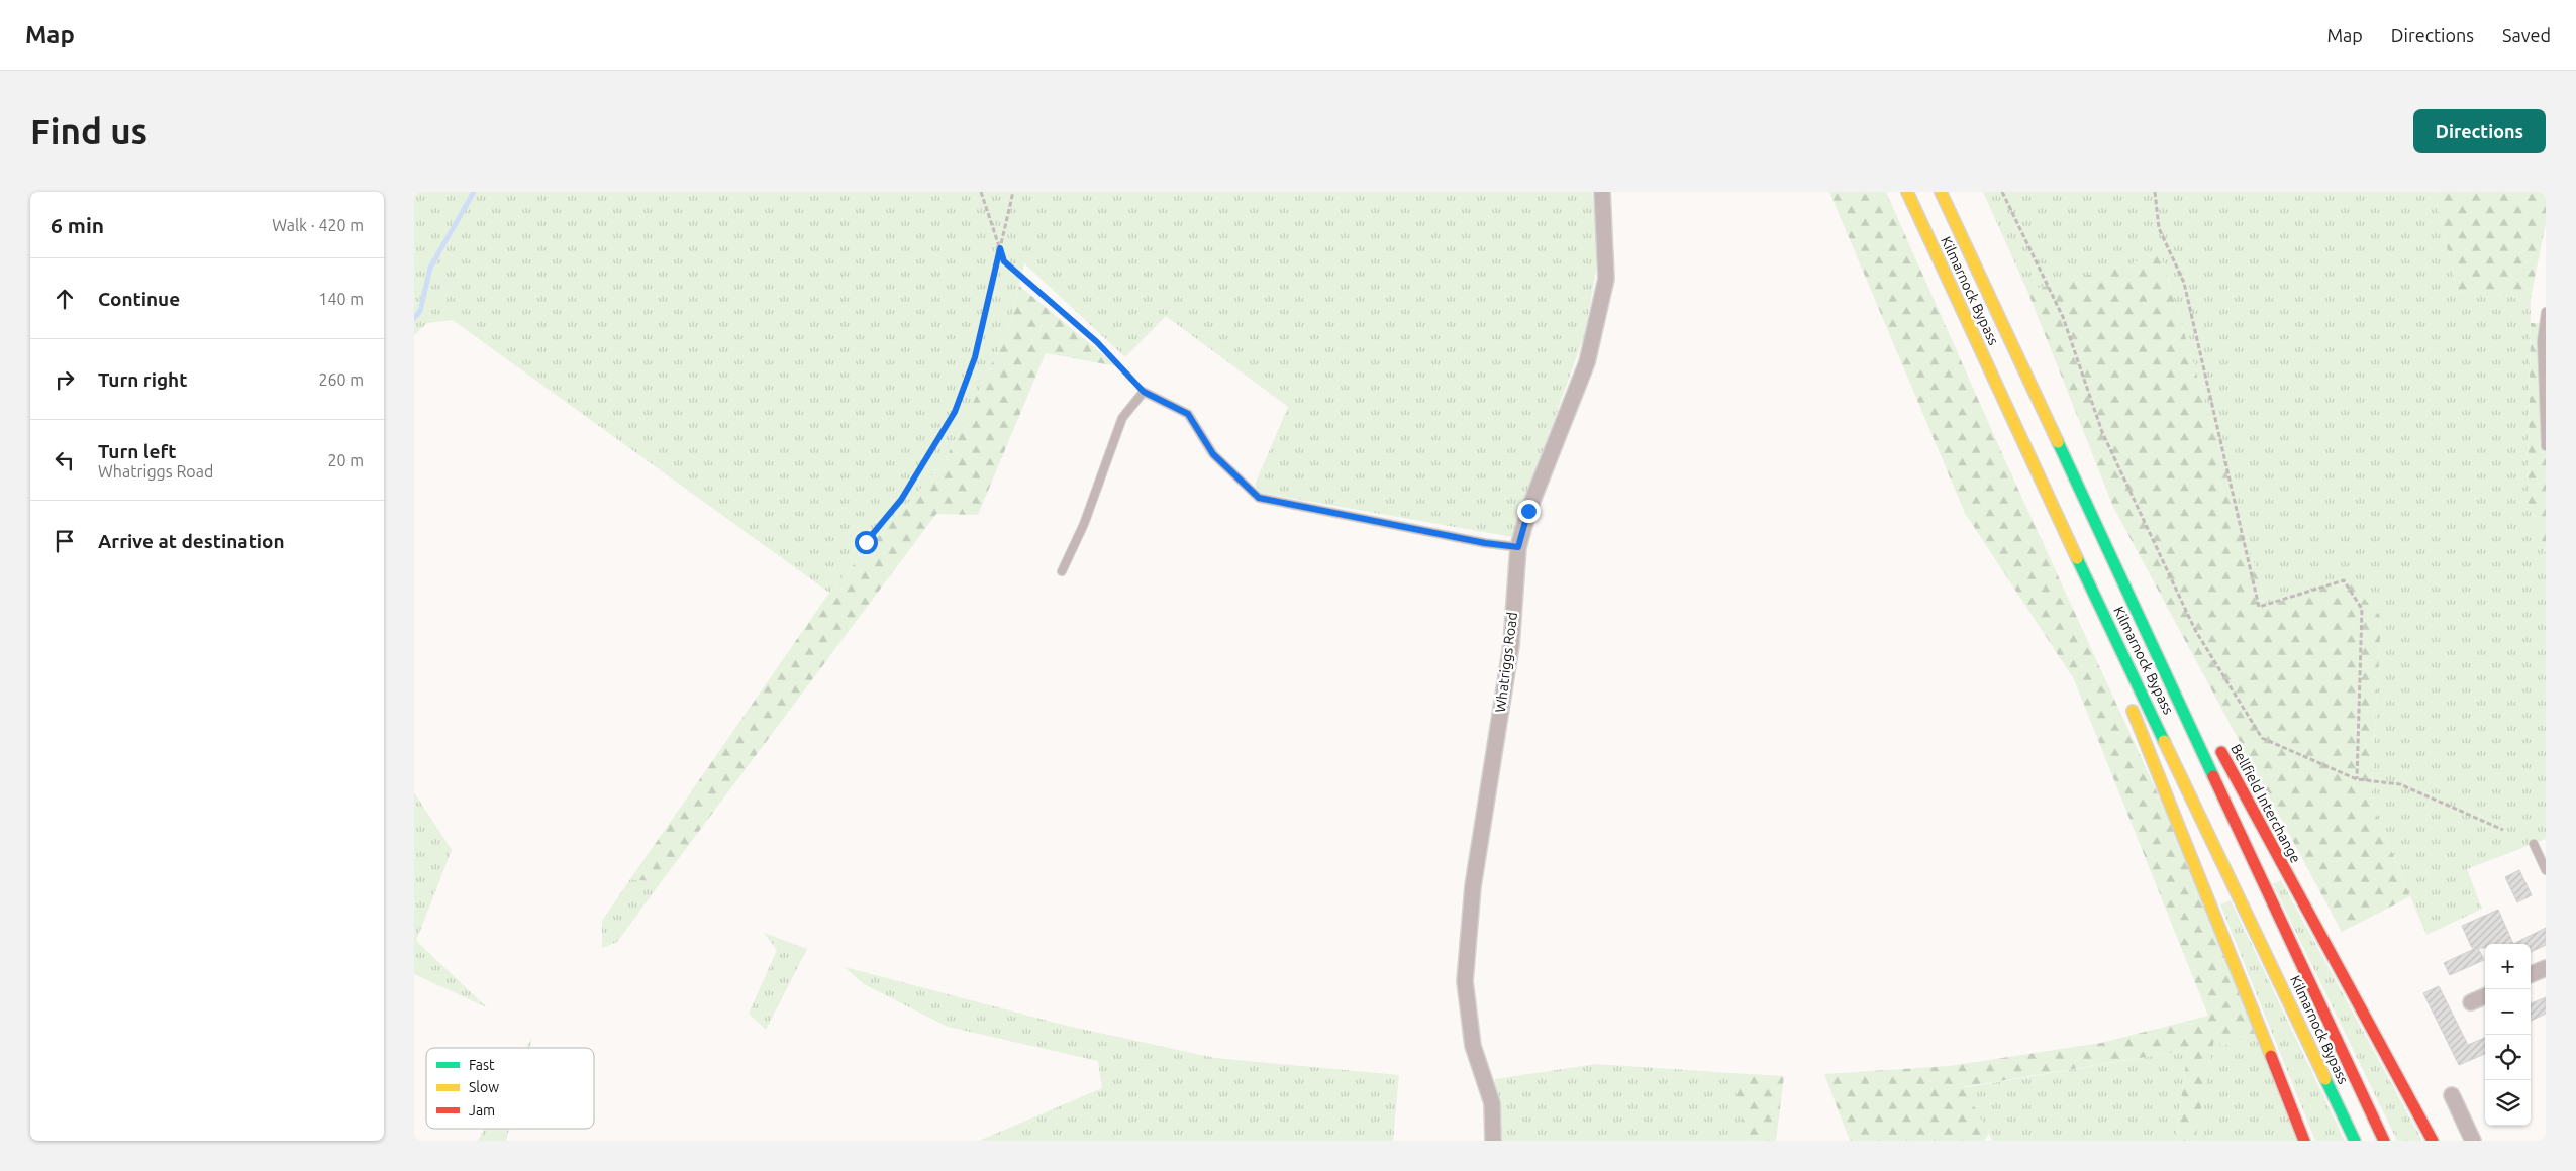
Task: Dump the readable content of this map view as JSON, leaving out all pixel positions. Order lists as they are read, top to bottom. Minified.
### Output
{"streets":{"highway":["Kilmarnock Bypass","Bellfield Interchange"],"street":["Whatriggs Road"]},"legend":["Fast","Slow","Jam"],"page":{"header":"Map","nav":["Map","Directions","Saved"],"buttons":"Directions","title":"Find us","heading":["6 min","Walk · 420 m"],"list":[["Continue","140 m"],["Turn right","260 m"],["Turn left","Whatriggs Road","20 m"],"Arrive at destination"],"map_buttons":["+","−"]}}
